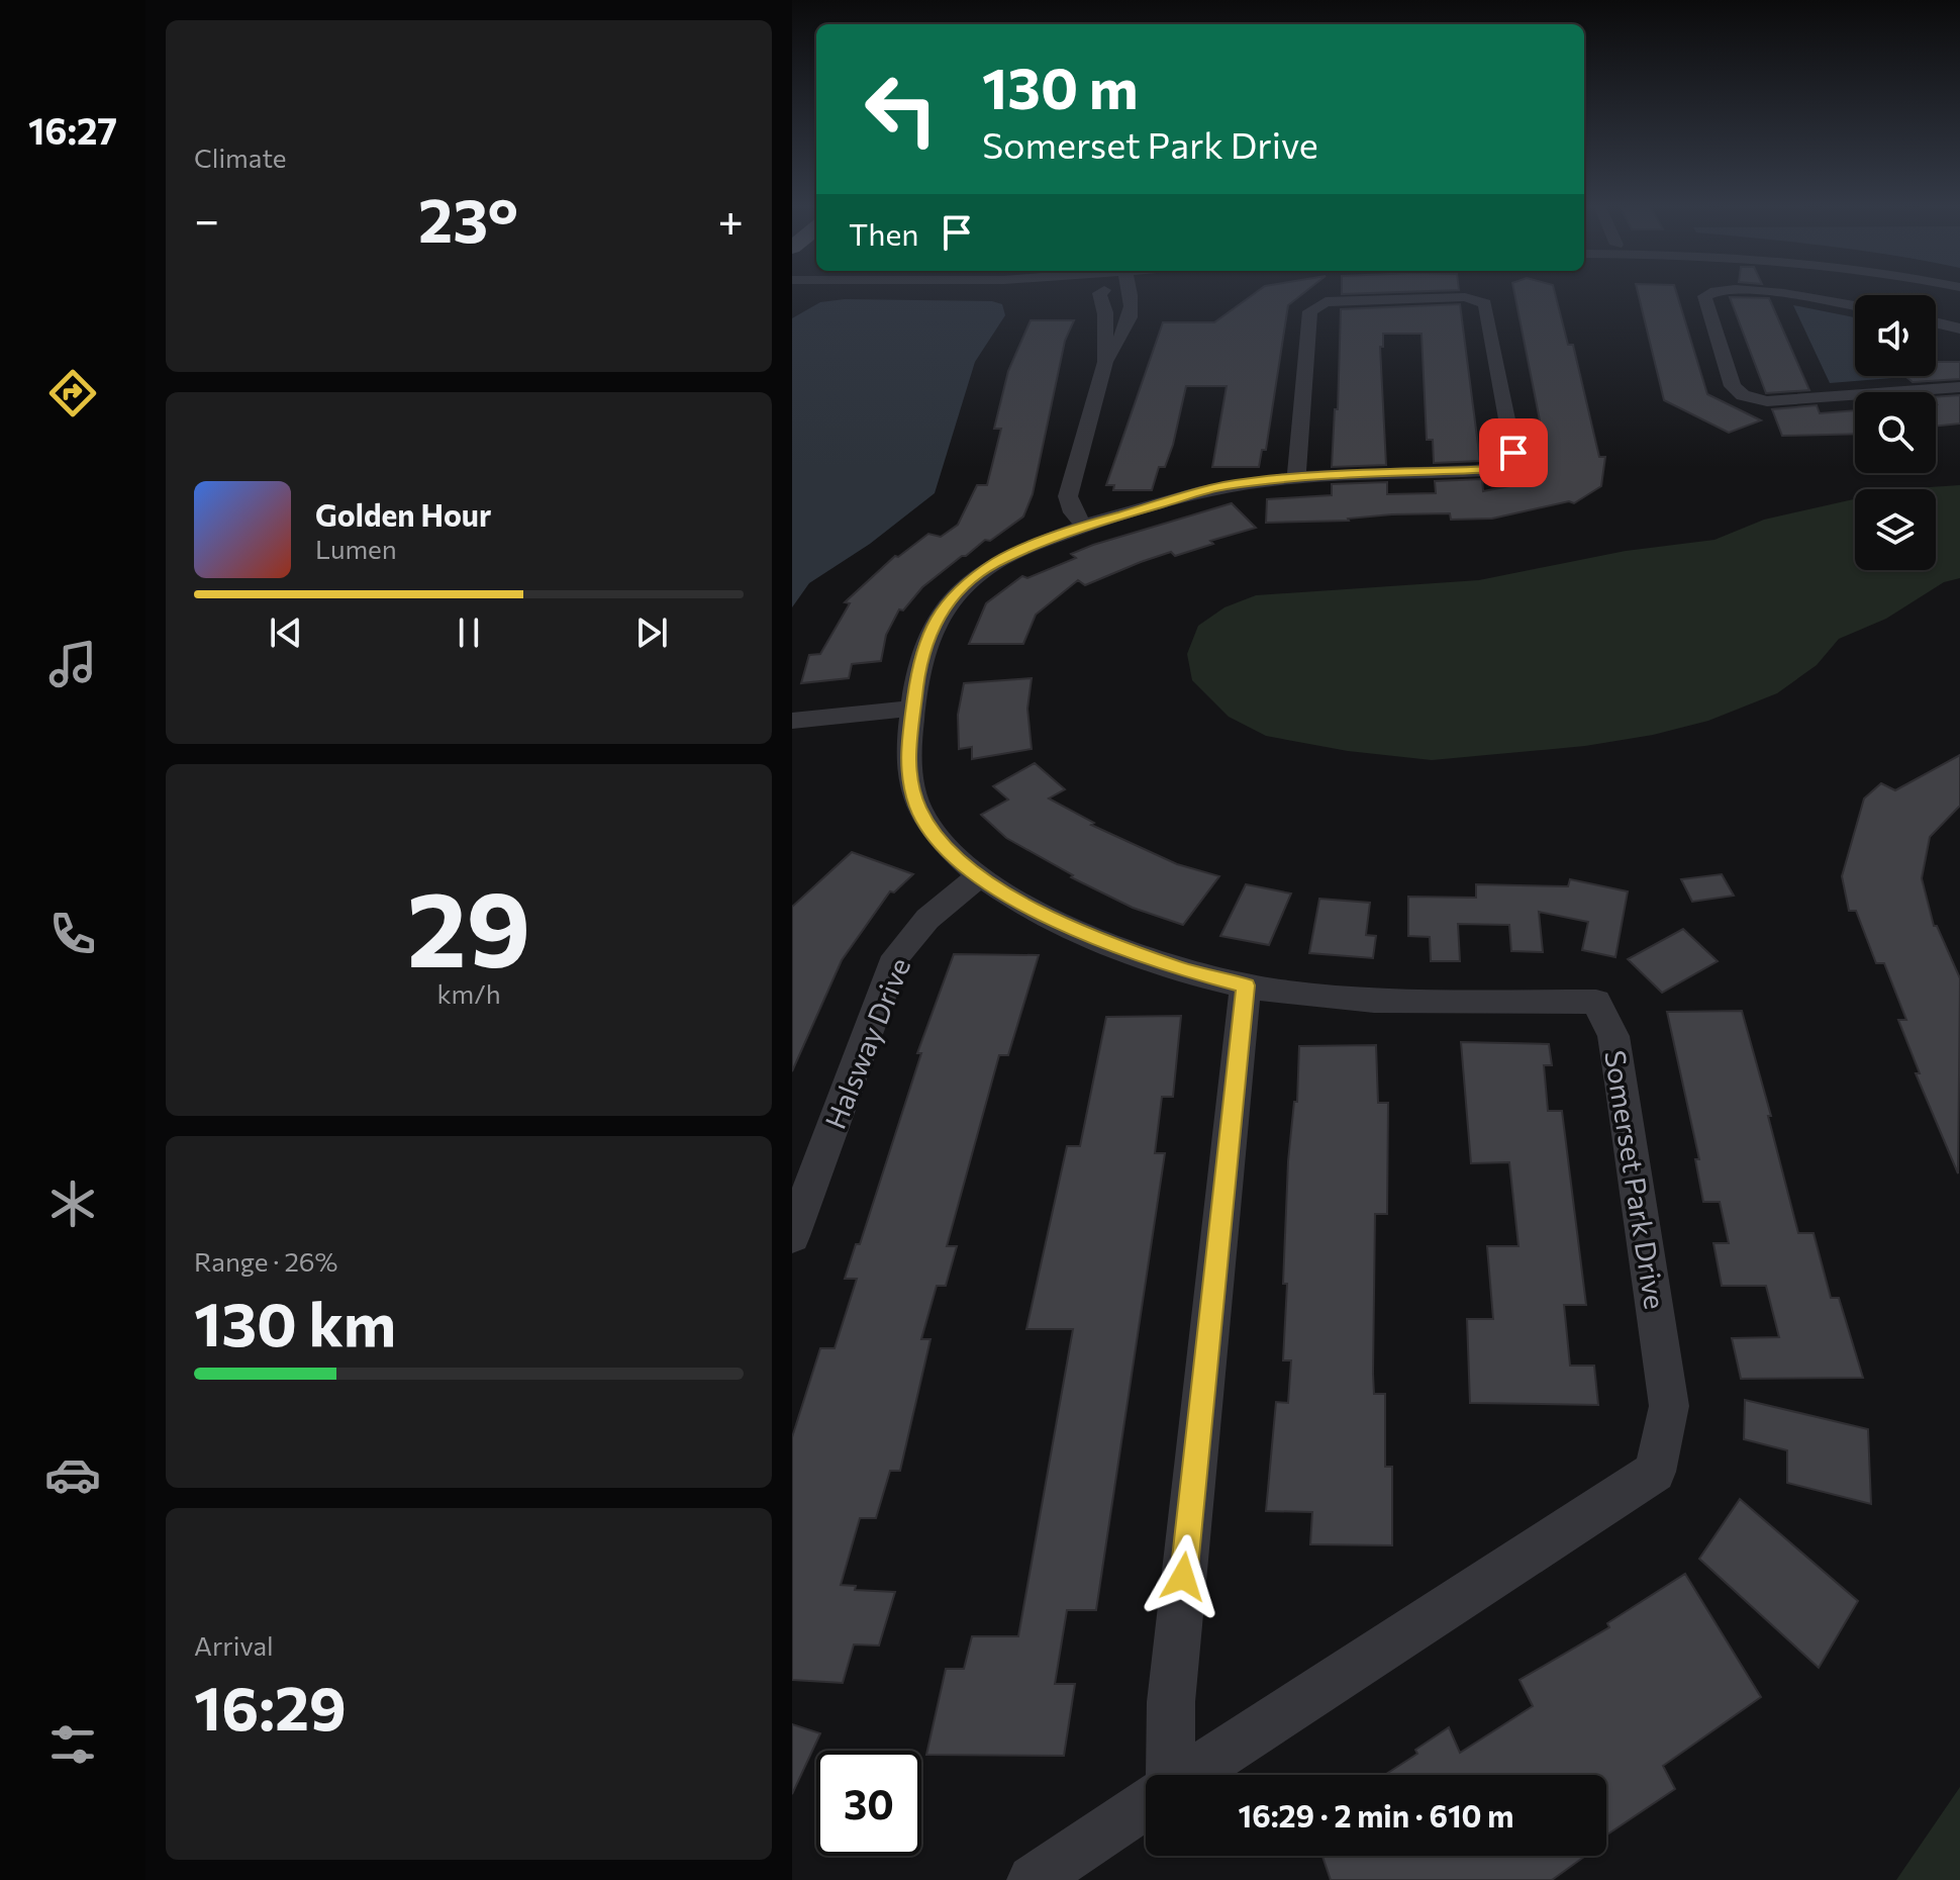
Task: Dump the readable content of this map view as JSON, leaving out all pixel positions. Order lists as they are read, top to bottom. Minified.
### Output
{"streets":{"street":["Halsway Drive","Somerset Park Drive"]},"crossings":[["Halsway Drive","Somerset Park Drive"]],"page":{"tabs":"16:27","tile":["Climate",["29","km/h"],["Range · 26%","130 km"],["Arrival","16:29"]],"turn":["130 m","Somerset Park Drive"],"heat":["−","23°","+"],"then":"Then","song":["Golden Hour","Lumen"],"limit":"30","trip":"16:29 · 2 min · 610 m"}}
